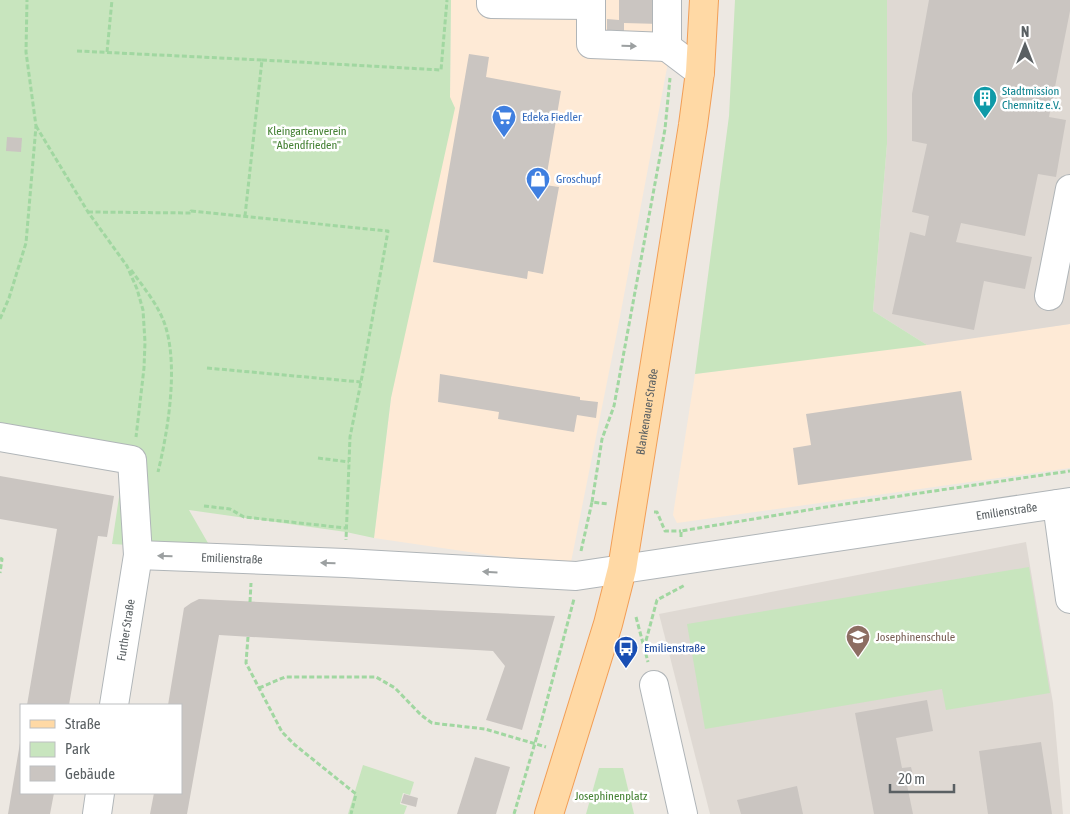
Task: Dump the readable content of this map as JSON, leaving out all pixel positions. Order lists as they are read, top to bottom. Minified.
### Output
{"streets":{"main road":["Blankenauer Straße"],"street":["Emilienstraße","Further Straße"]},"crossings":[["Blankenauer Straße","Emilienstraße"],["Emilienstraße","Further Straße"]],"one_way":["Emilienstraße"],"parks":["Kleingartenverein \"Abendfrieden\"","Josephinenplatz"],"places":{"building":["Stadtmission Chemnitz e.V."],"supermarket":["Edeka Fiedler"],"shop":["Groschupf"],"school or university":["Josephinenschule"],"bus stop":["Emilienstraße"]},"legend":["Straße","Park","Gebäude"],"scale_bar":"20 m","north":"top"}
